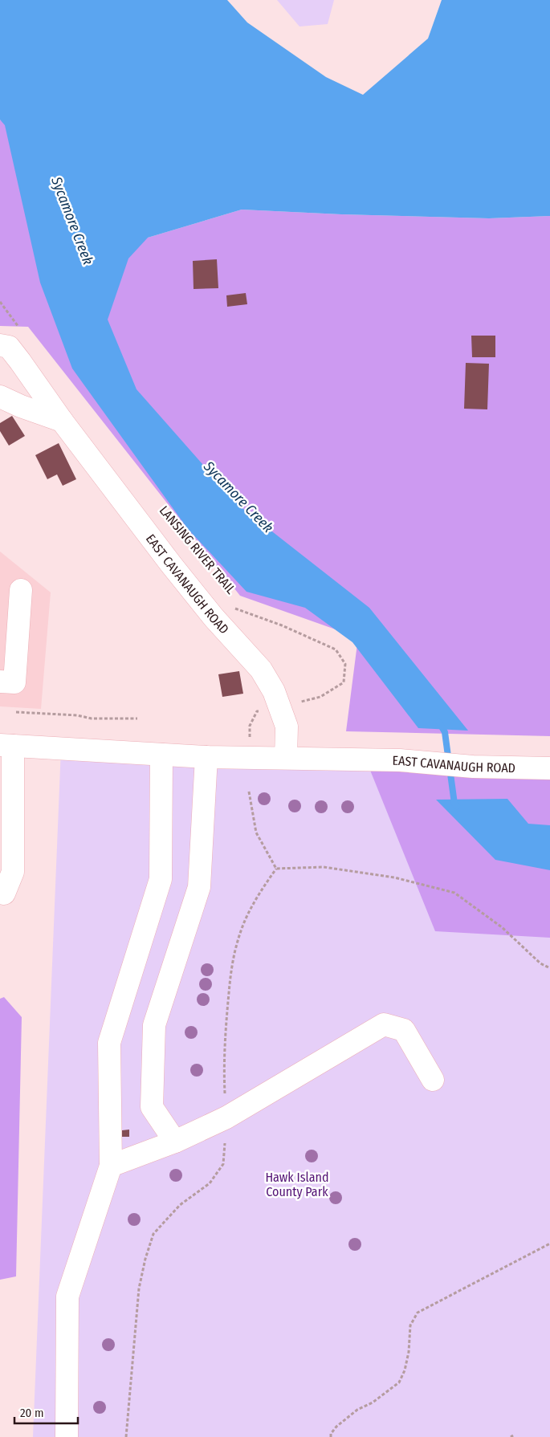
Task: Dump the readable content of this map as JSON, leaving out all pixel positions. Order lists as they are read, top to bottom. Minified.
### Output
{"streets":{"street":["EAST CAVANAUGH ROAD"],"path":["LANSING RIVER TRAIL"]},"crossings":[["LANSING RIVER TRAIL","EAST CAVANAUGH ROAD"]],"water":["Sycamore Creek"],"parks":["Hawk Island County Park"],"scale_bar":"20 m"}
